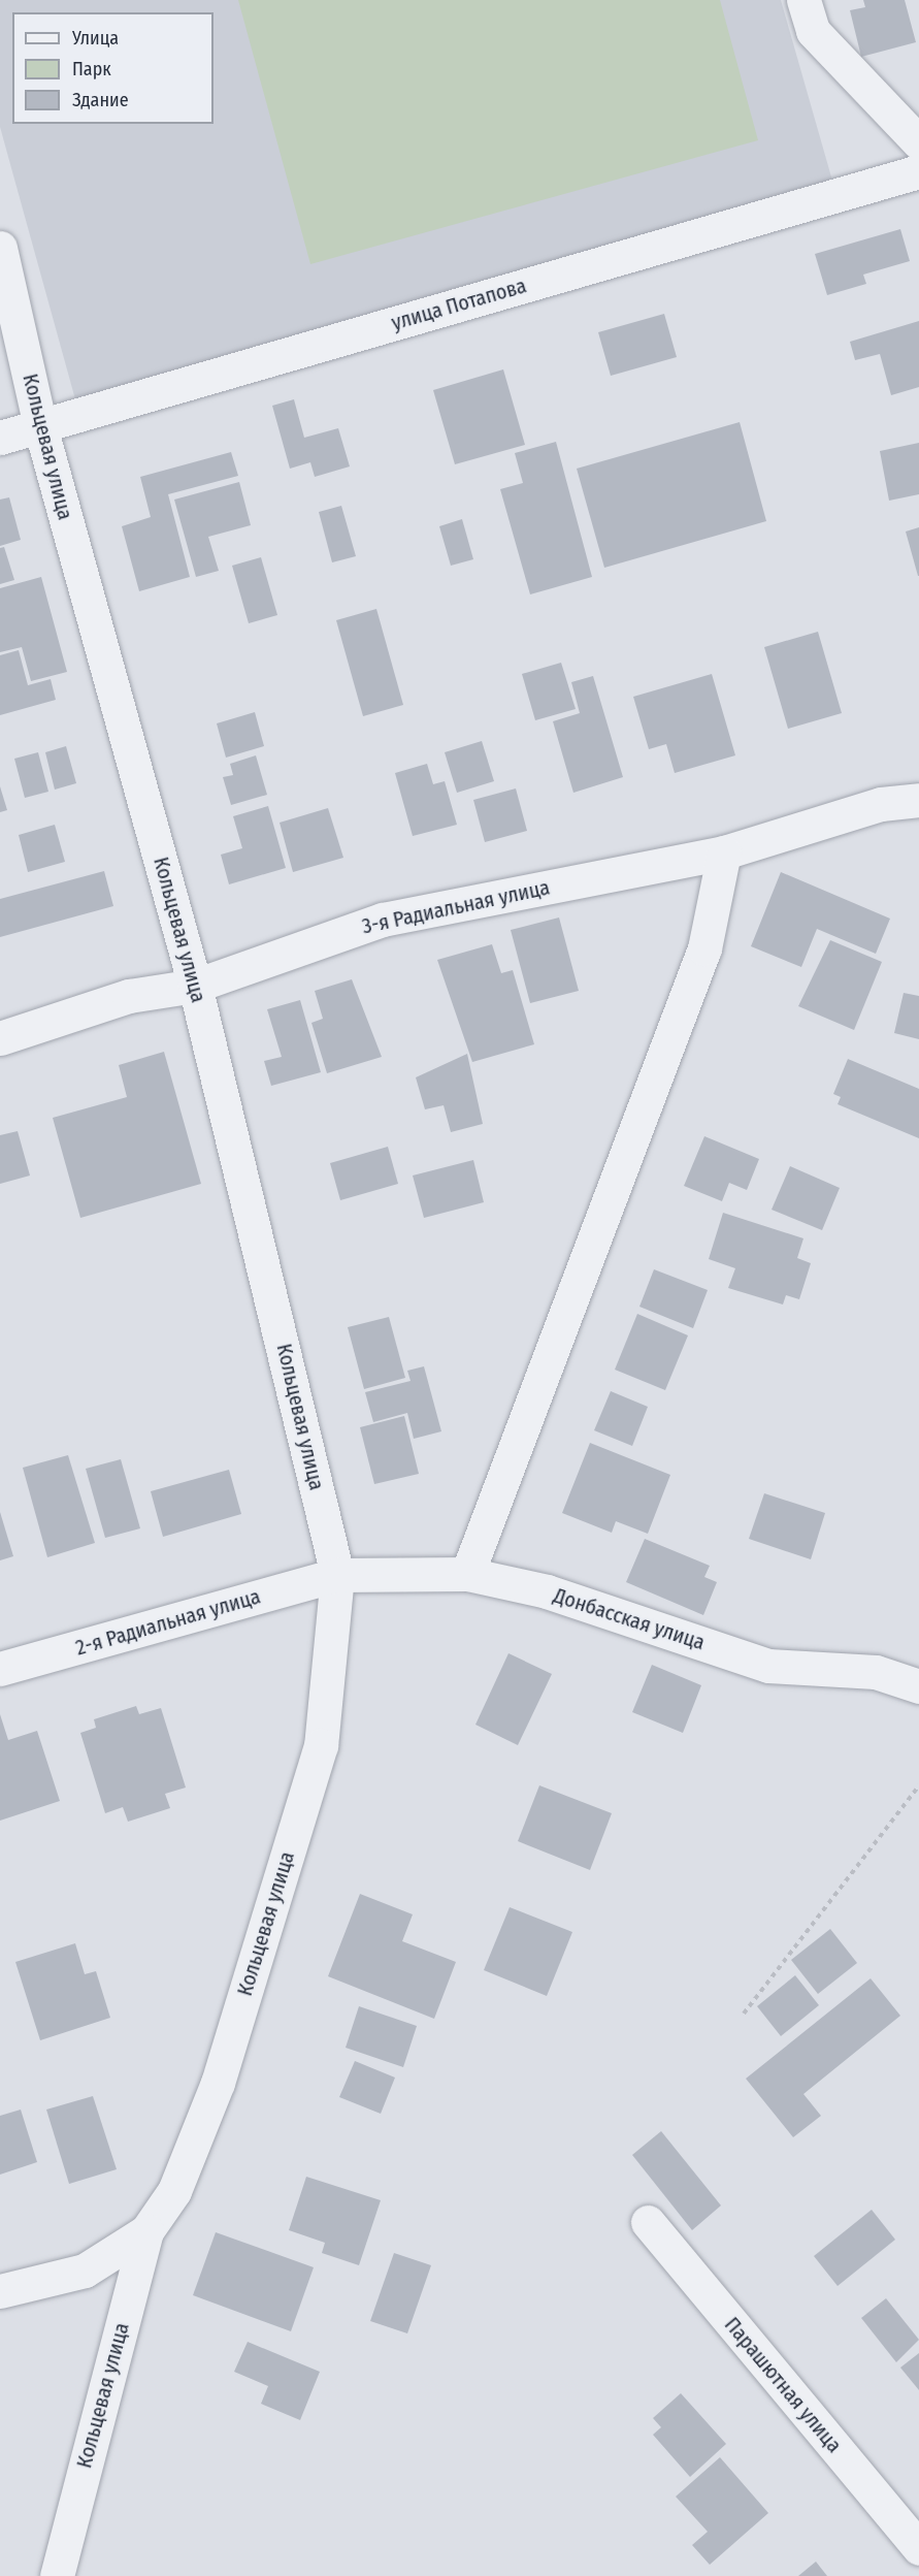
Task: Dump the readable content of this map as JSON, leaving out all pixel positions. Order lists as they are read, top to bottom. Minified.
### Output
{"streets":{"street":["улица Потапова","Кольцевая улица","3-я Радиальная улица","Донбасская улица","2-я Радиальная улица","Парашютная улица"]},"crossings":[["улица Потапова","Кольцевая улица"],["Кольцевая улица","3-я Радиальная улица"],["Кольцевая улица","Донбасская улица"],["Кольцевая улица","2-я Радиальная улица"],["Донбасская улица","2-я Радиальная улица"]],"legend":["Улица","Парк","Здание"]}
